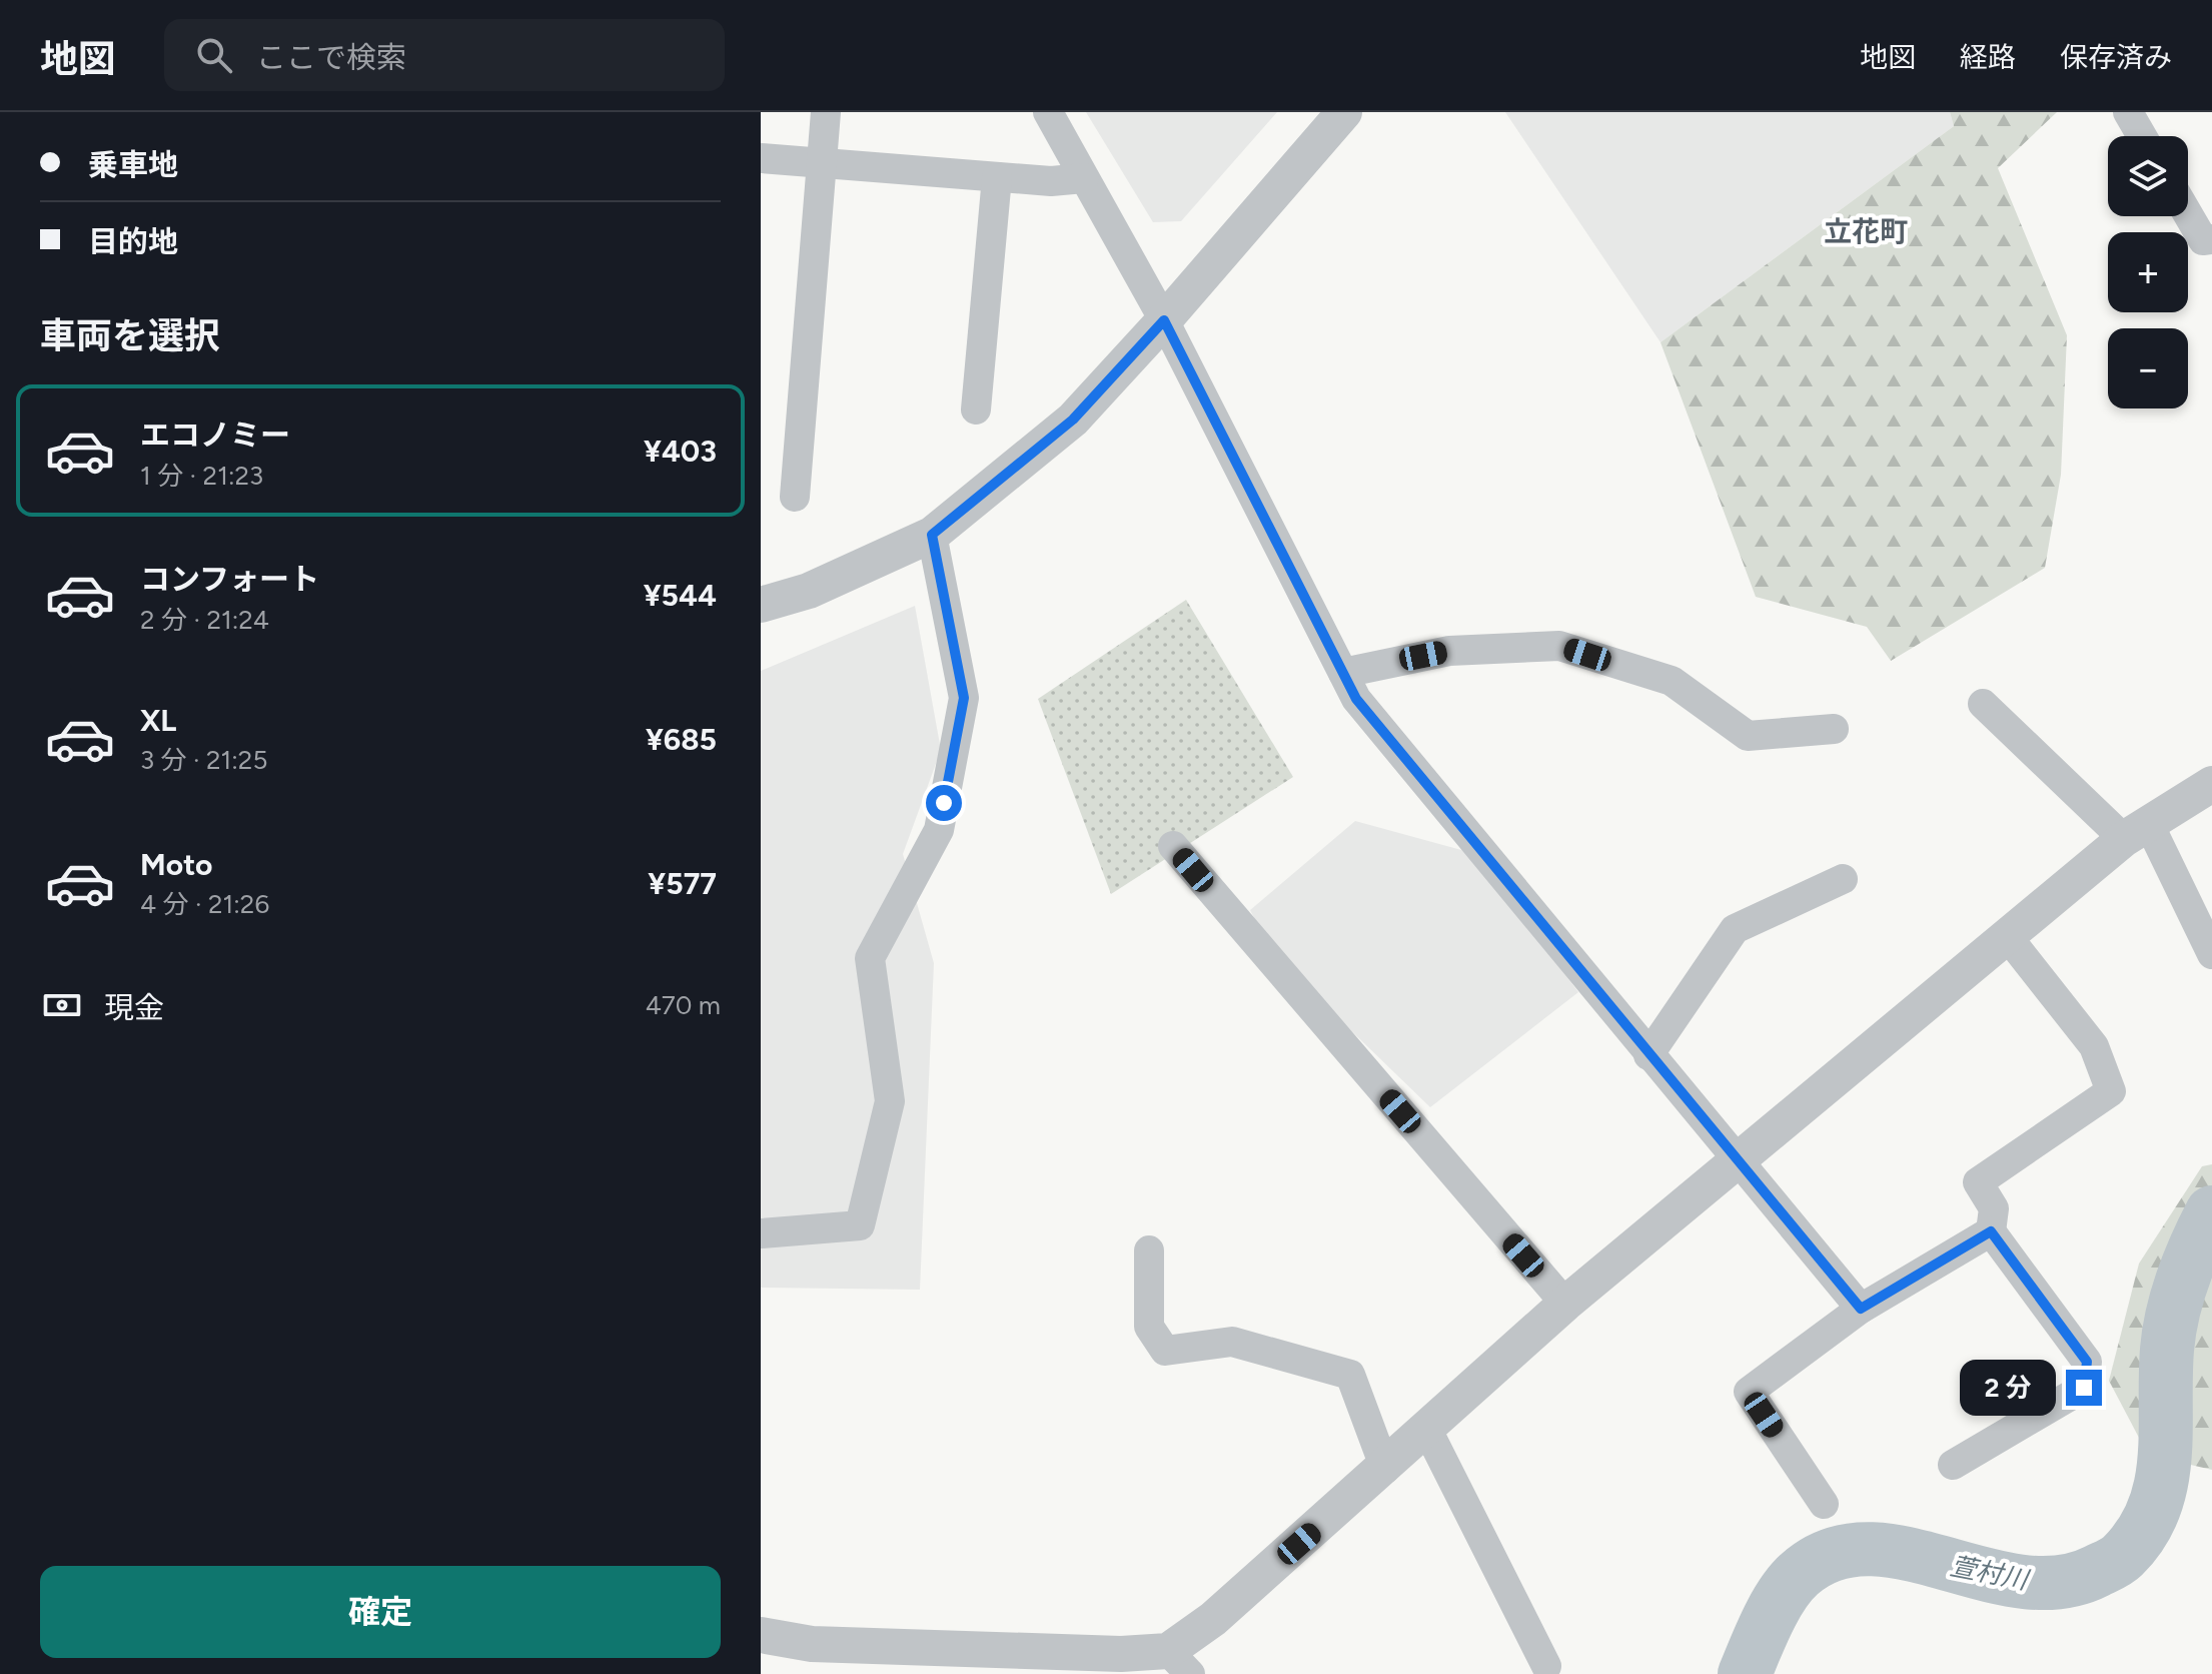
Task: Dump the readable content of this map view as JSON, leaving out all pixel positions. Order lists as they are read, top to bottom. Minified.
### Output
{"districts":["立花町"],"water":["萱村川"],"page":{"header":"地図","search":"ここで検索","nav":["地図","経路","保存済み"],"banner":["乗車地","目的地"],"map_buttons":["+","−"],"heading":"車両を選択","list":[{"name":"エコノミー","note":"1 分 · 21:23","value":"¥403"},{"name":"コンフォート","note":"2 分 · 21:24","value":"¥544"},{"name":"XL","note":"3 分 · 21:25","value":"¥685"},{"name":"Moto","note":"4 分 · 21:26","value":"¥577"}],"pay":["現金","470 m"],"bubble":"2 分","buttons":"確定"}}
